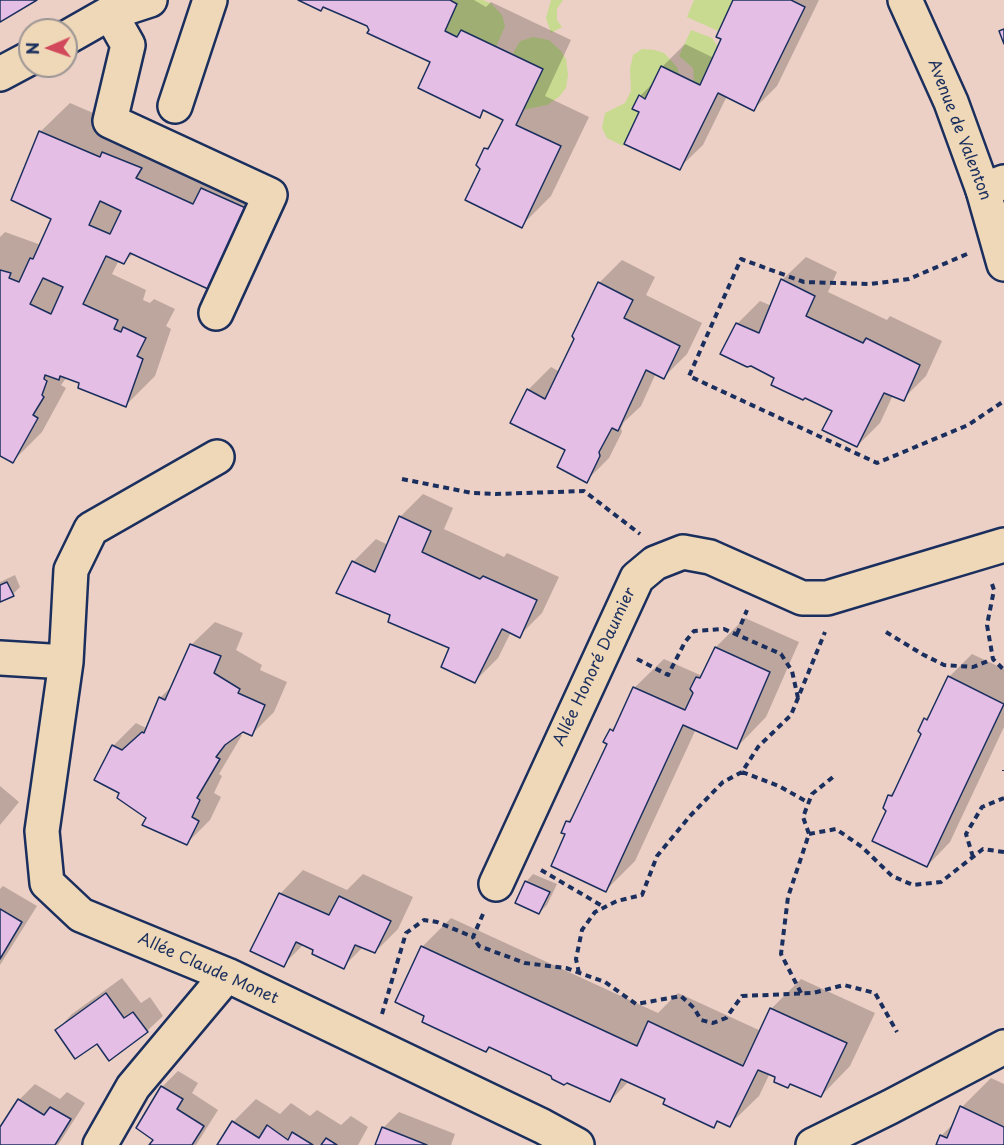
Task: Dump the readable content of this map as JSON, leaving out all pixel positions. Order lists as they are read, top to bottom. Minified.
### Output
{"streets":{"street":["Avenue de Valenton","Allée Honoré Daumier","Allée Claude Monet"]},"north":"left"}
